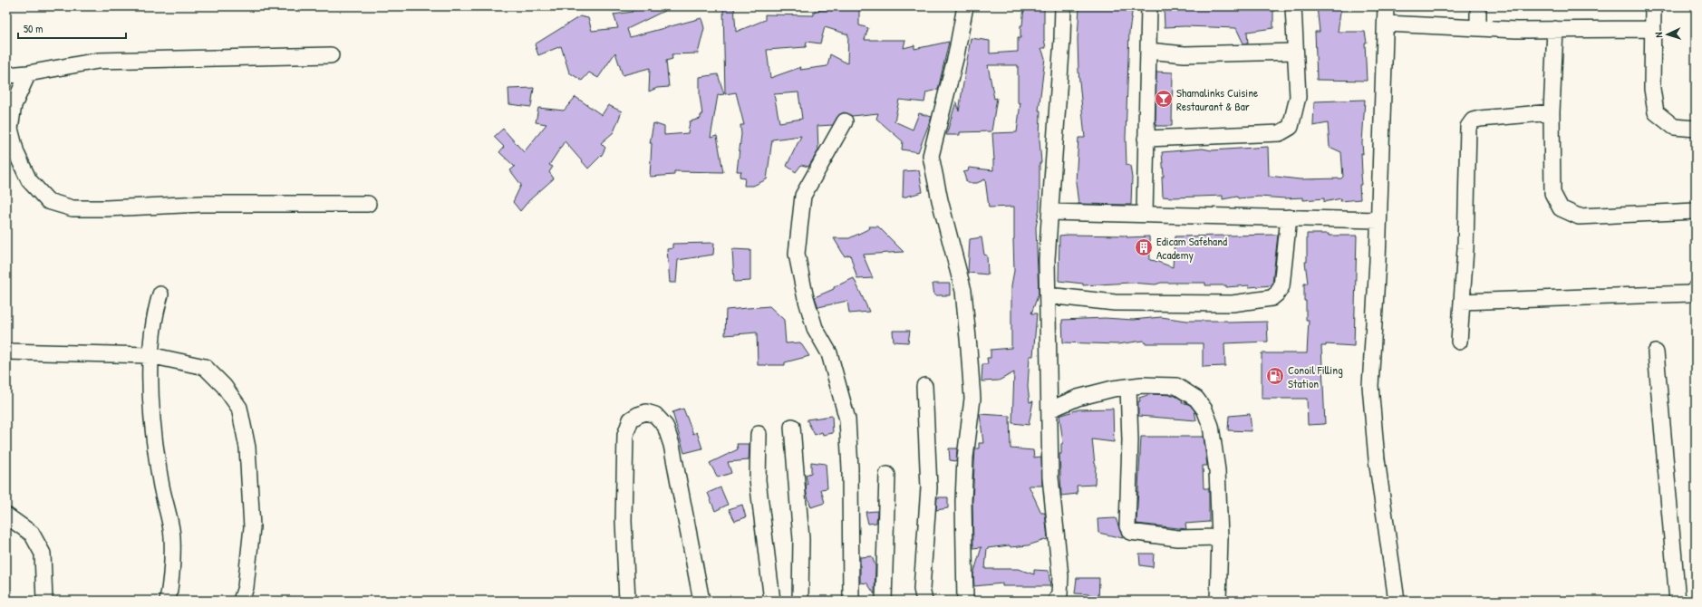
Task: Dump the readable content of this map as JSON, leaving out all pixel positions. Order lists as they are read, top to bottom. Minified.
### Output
{"places":{"bar":["Shamalinks Cuisine Restaurant & Bar"],"building":["Edicam Safehand Academy"],"fuel station":["Conoil Filling Station"]},"scale_bar":"50 m","north":"left"}
